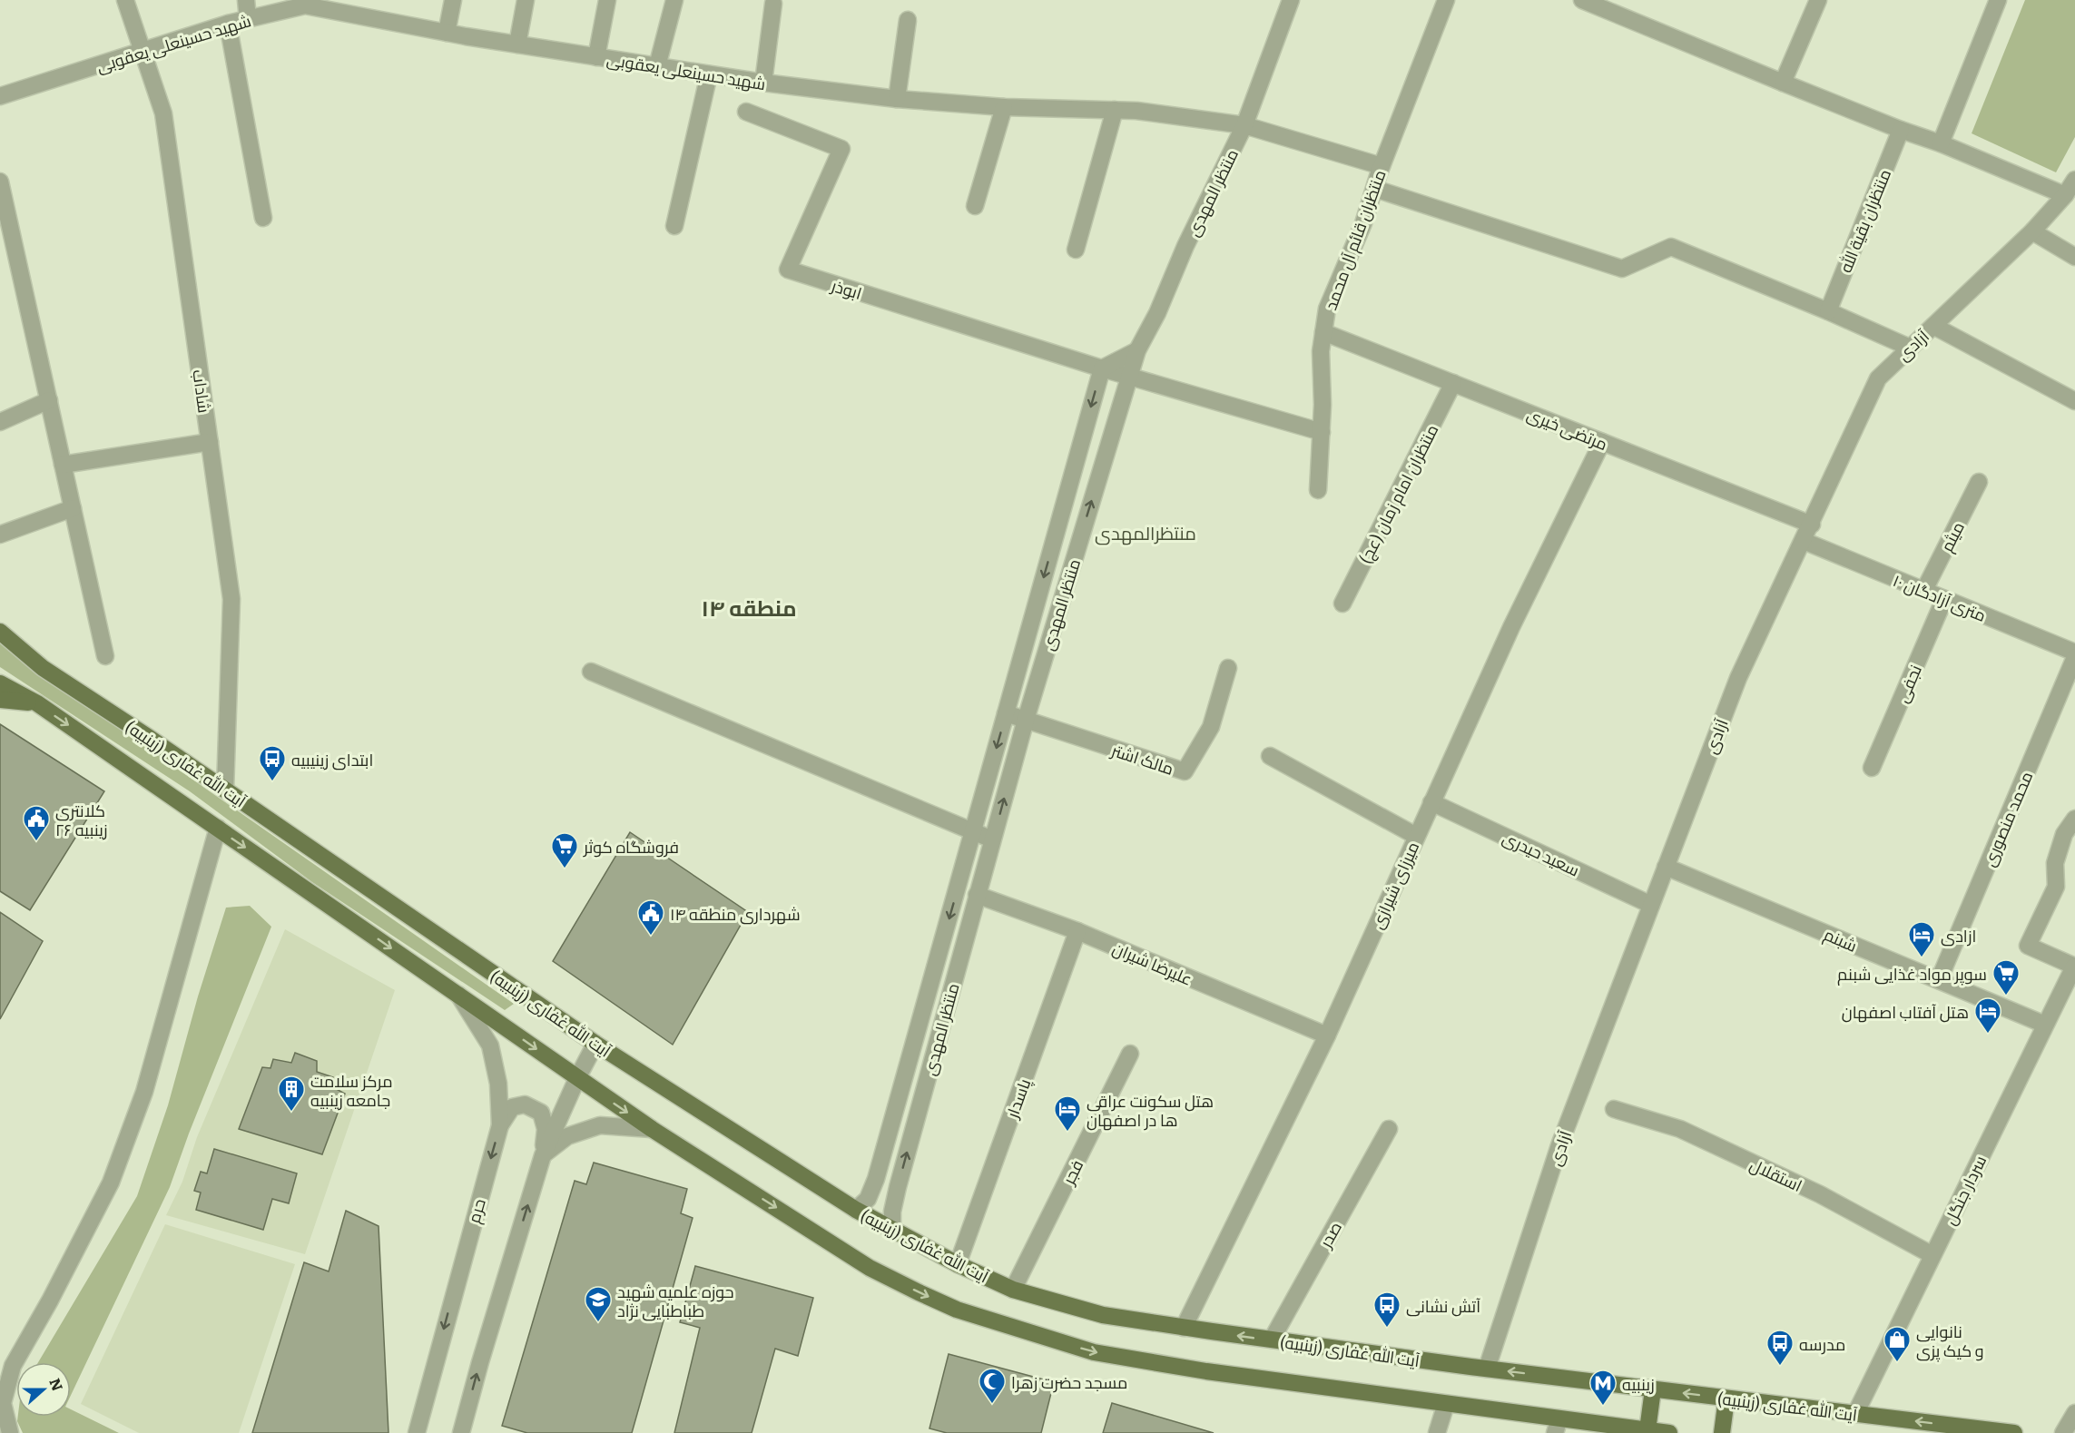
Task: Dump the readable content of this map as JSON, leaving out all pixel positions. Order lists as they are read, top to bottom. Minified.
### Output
{"streets":{"main road":["آیت الله غفاری (زینبیه)"],"street":["شهید حسینعلی یعقوبی","منتظر المهدی","منتظران بقیة الله","منتظران قائم آل محمد","ابوذر","آزادی","شاداب","مرتضی خیری","منتظران امام زمان (عج)","میثم","۱۰ متری آزادگان","نجفی","مالک اشتر","محمد منصوری","سعید حیدری","میرزای شیرازی","شبنم","علیرضا شیران","پاسدار","فجر","استقلال","سردار جنگل","حرم","صدر"]},"crossings":[["شهید حسینعلی یعقوبی","منتظر المهدی"],["شهید حسینعلی یعقوبی","منتظران قائم آل محمد"],["شهید حسینعلی یعقوبی","شاداب"],["منتظر المهدی","ابوذر"],["منتظر المهدی","مالک اشتر"],["منتظر المهدی","آیت الله غفاری (زینبیه)"],["منتظر المهدی","علیرضا شیران"],["منتظران قائم آل محمد","ابوذر"],["منتظران قائم آل محمد","مرتضی خیری"],["آزادی","مرتضی خیری"],["آزادی","۱۰ متری آزادگان"],["آزادی","آیت الله غفاری (زینبیه)"],["آزادی","سعید حیدری"],["آزادی","شبنم"],["شاداب","آیت الله غفاری (زینبیه)"],["مرتضی خیری","منتظران امام زمان (عج)"],["مرتضی خیری","میرزای شیرازی"],["میثم","۱۰ متری آزادگان"],["۱۰ متری آزادگان","نجفی"],["۱۰ متری آزادگان","محمد منصوری"],["آیت الله غفاری (زینبیه)","میرزای شیرازی"],["آیت الله غفاری (زینبیه)","پاسدار"],["آیت الله غفاری (زینبیه)","فجر"],["آیت الله غفاری (زینبیه)","سردار جنگل"],["آیت الله غفاری (زینبیه)","صدر"],["محمد منصوری","شبنم"],["سعید حیدری","میرزای شیرازی"],["میرزای شیرازی","علیرضا شیران"],["شبنم","سردار جنگل"],["علیرضا شیران","پاسدار"],["استقلال","سردار جنگل"]],"districts":["منتظرالمهدی","منطقه ۱۴"],"places":{"bus stop":["ابتدای زینیبیه","آتش نشانی","مدرسه"],"public building":["کلانتری ۲۶ زینبیه","شهرداری منطقه ۱۴"],"supermarket":["فروشگاه کوثر","سوپر مواد غذایی شبنم"],"hotel":["ازادی","هتل آفتاب اصفهان","هتل سکونت عراقی ها در اصفهان"],"building":["مرکز سلامت جامعه زینبیه"],"school or university":["حوزه علمیه شهید طباطبایی نژاد"],"shop":["نانوایی و کیک پزی"],"mosque":["مسجد حضرت زهرا"],"metro station":["زینبیه"]},"north":"right"}
